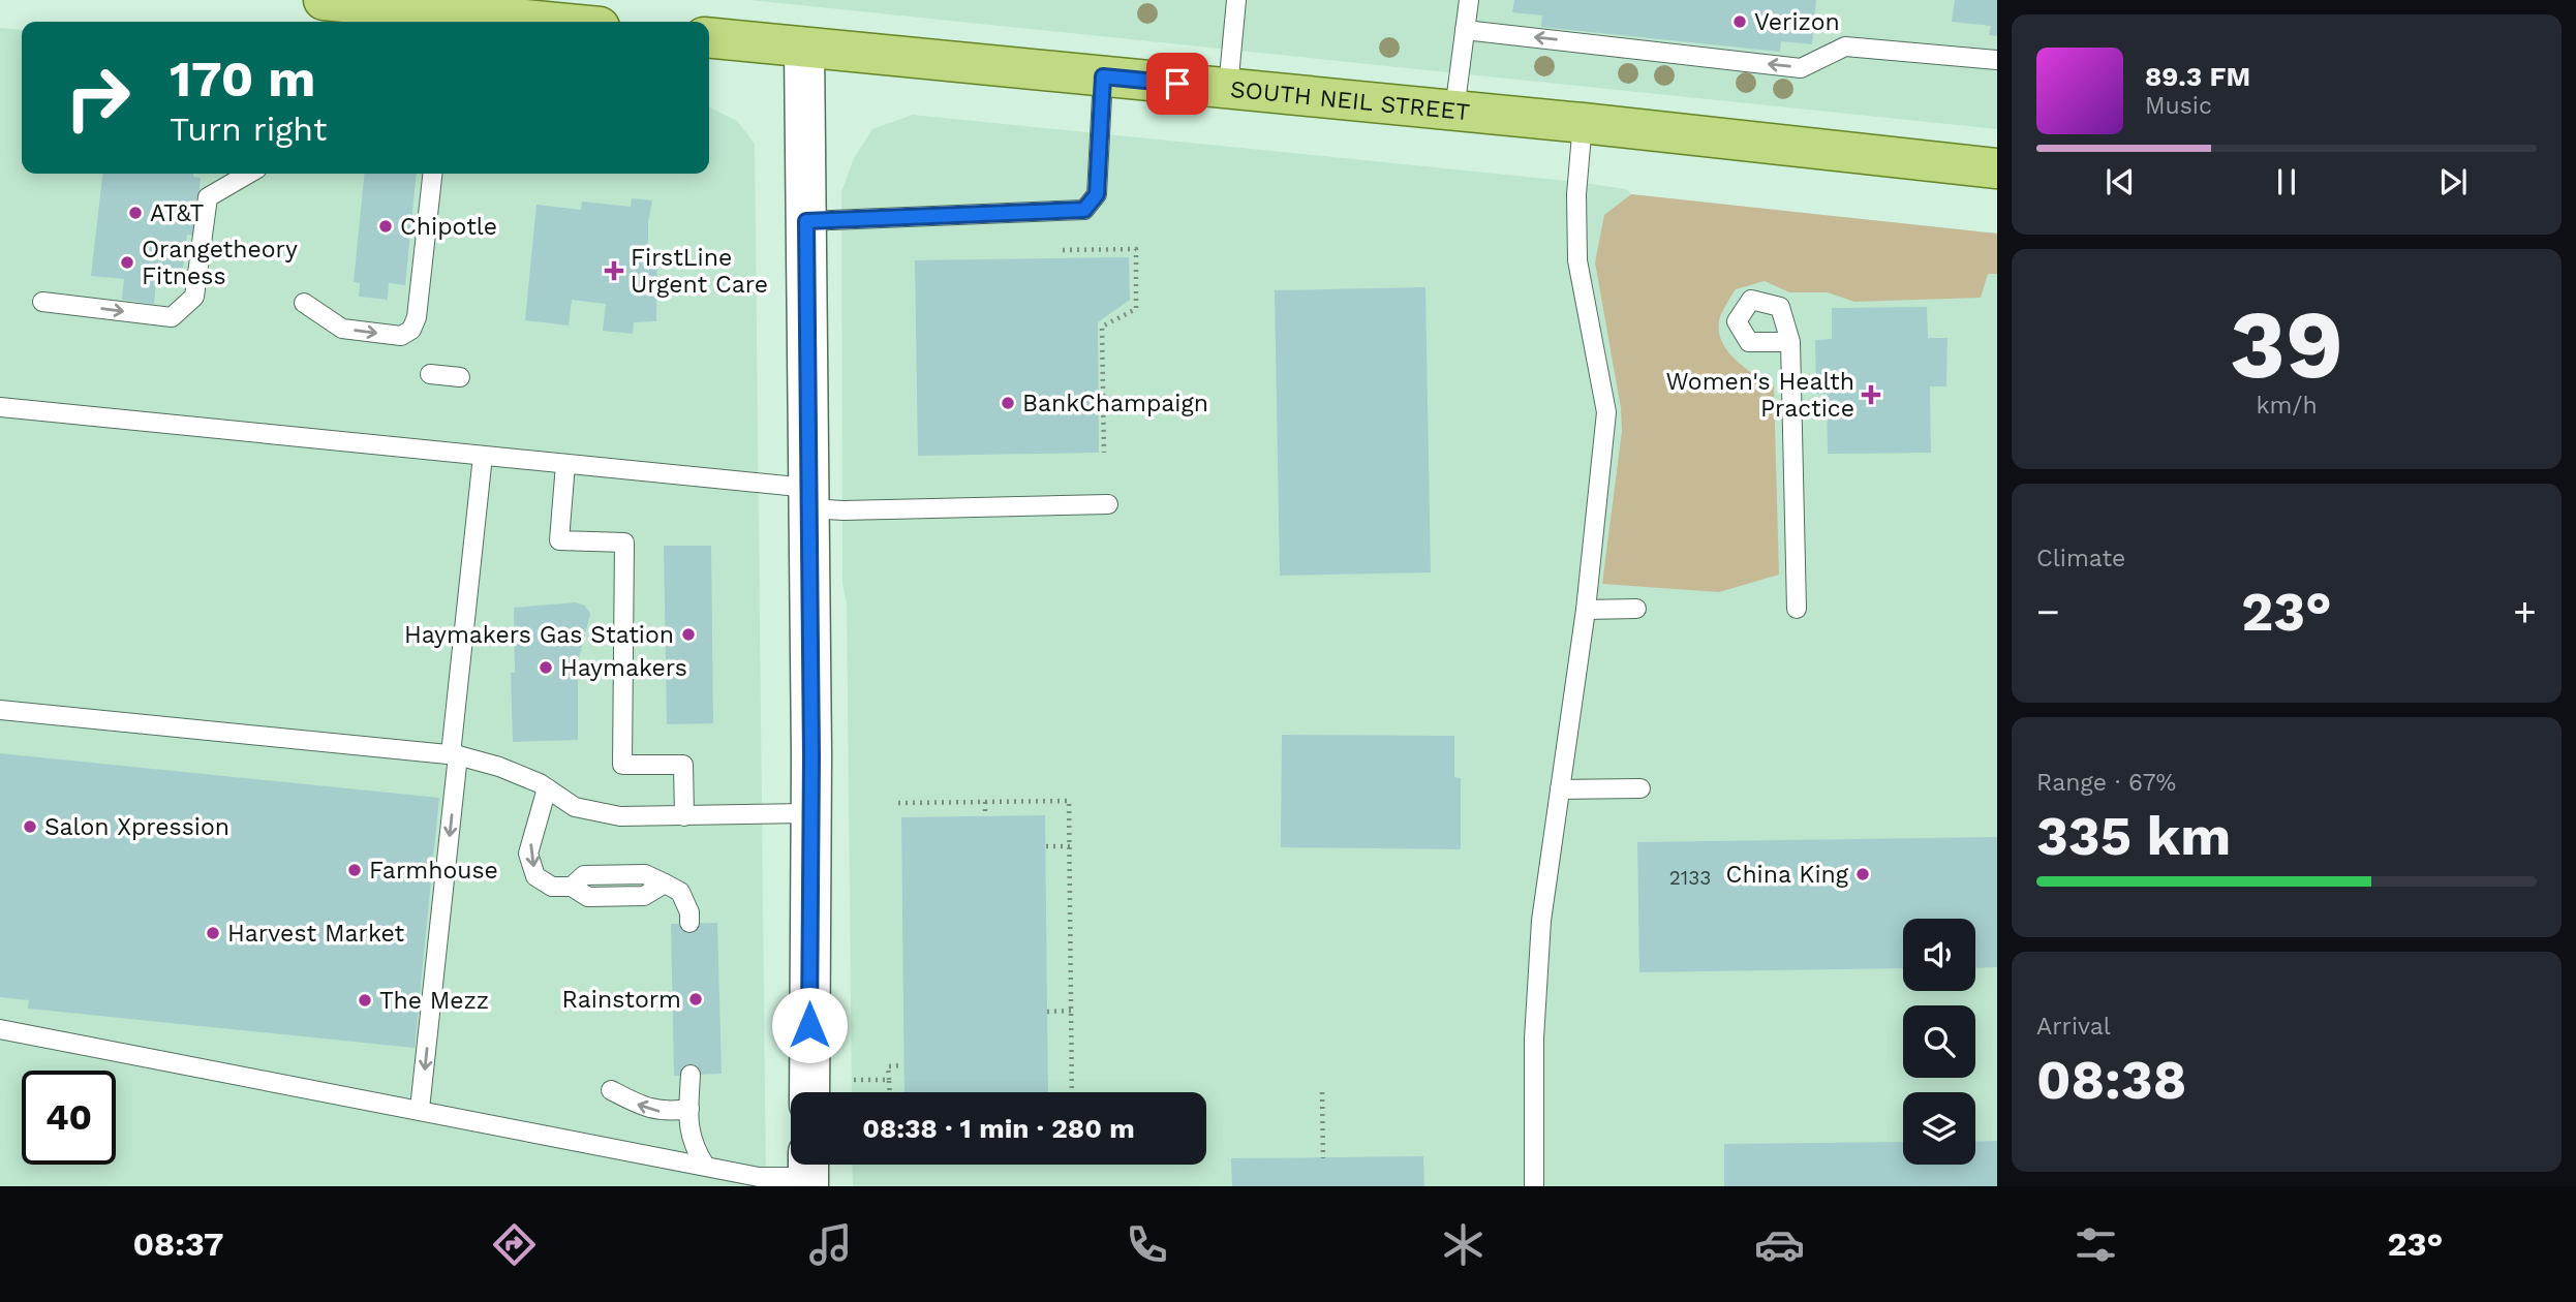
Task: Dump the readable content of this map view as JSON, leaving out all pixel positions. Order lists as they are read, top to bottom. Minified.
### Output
{"streets":{"main road":["SOUTH NEIL STREET"]},"places":{"other":["Verizon","AT&T","Chipotle","Orangetheory Fitness","BankChampaign","Haymakers Gas Station","Haymakers","Salon Xpression","Farmhouse","China King","Harvest Market","Rainstorm","The Mezz"],"health":["FirstLine Urgent Care","Women's Health Practice"]},"house_numbers":["2133"],"page":{"turn":["170 m","Turn right"],"song":["89.3 FM","Music"],"tile":[["39","km/h"],"Climate",["Range · 67%","335 km"],["Arrival","08:38"]],"heat":["−","23°","+"],"limit":"40","trip":"08:38 · 1 min · 280 m","tabs":["08:37","23°"]}}
